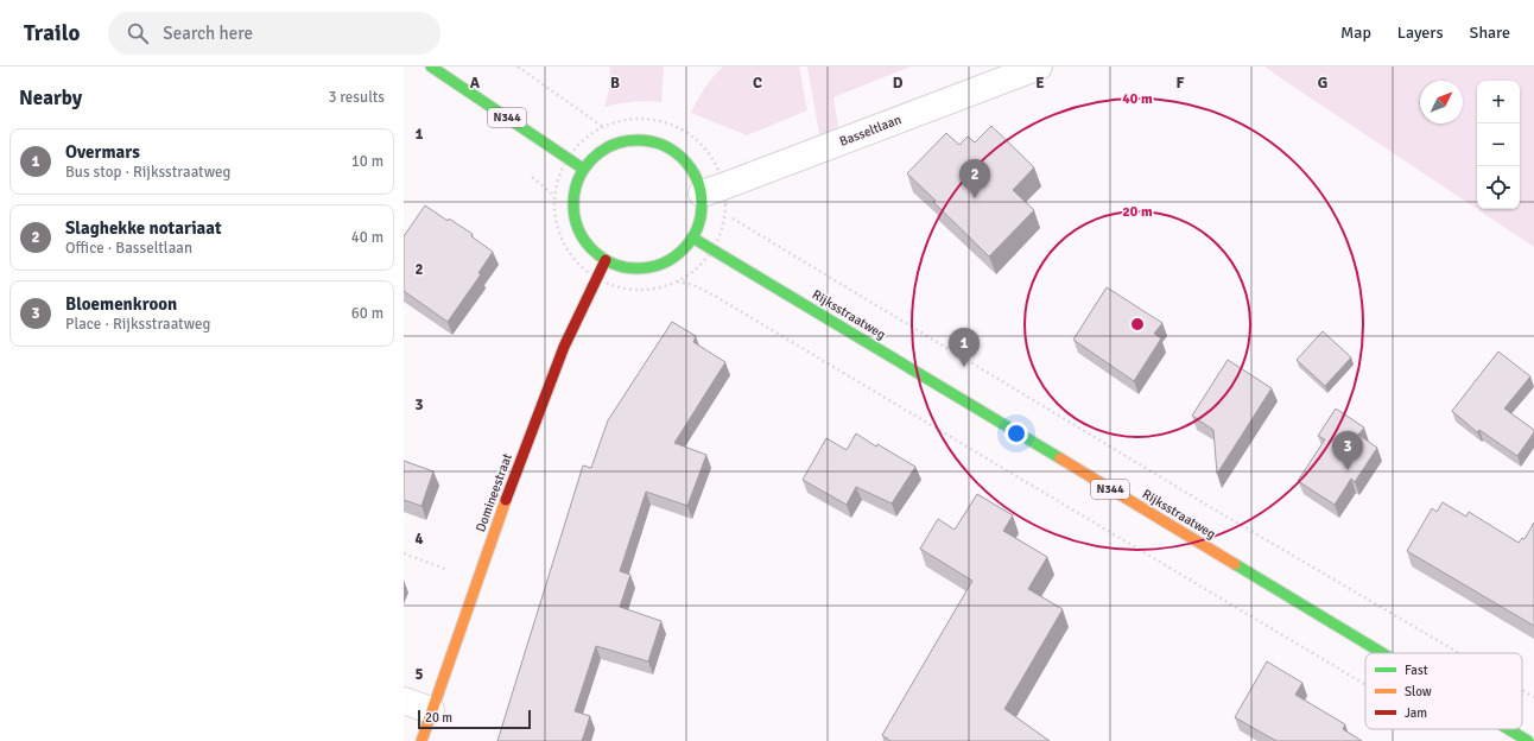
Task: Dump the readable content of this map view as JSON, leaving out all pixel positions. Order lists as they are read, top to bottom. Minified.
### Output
{"streets":{"main road":["N344","Rijksstraatweg","Domineestraat"],"street":["Basseltlaan"]},"crossings":[["N344","Basseltlaan"],["N344","Rijksstraatweg"],["N344","Domineestraat"],["Basseltlaan","Rijksstraatweg"],["Basseltlaan","Domineestraat"],["Rijksstraatweg","Domineestraat"]],"legend":["Fast","Slow","Jam"],"scale_bar":"20 m","north":"top right","page":{"header":"Trailo","search":"Search here","nav":["Map","Layers","Share"],"heading":["Nearby","3 results"],"map_buttons":["+","−"],"list":[{"mark":"1","name":"Overmars","note":"Bus stop · Rijksstraatweg","value":"10 m"},{"mark":"2","name":"Slaghekke notariaat","note":"Office · Basseltlaan","value":"40 m"},{"mark":"3","name":"Bloemenkroon","note":"Place · Rijksstraatweg","value":"60 m"}],"pins":["2","1","3"],"scale":"20 m"},"grid":{"columns":["A","B","C","D","E","F","G"],"rows":["1","2","3","4","5"]},"rings":["40 m","20 m"]}
